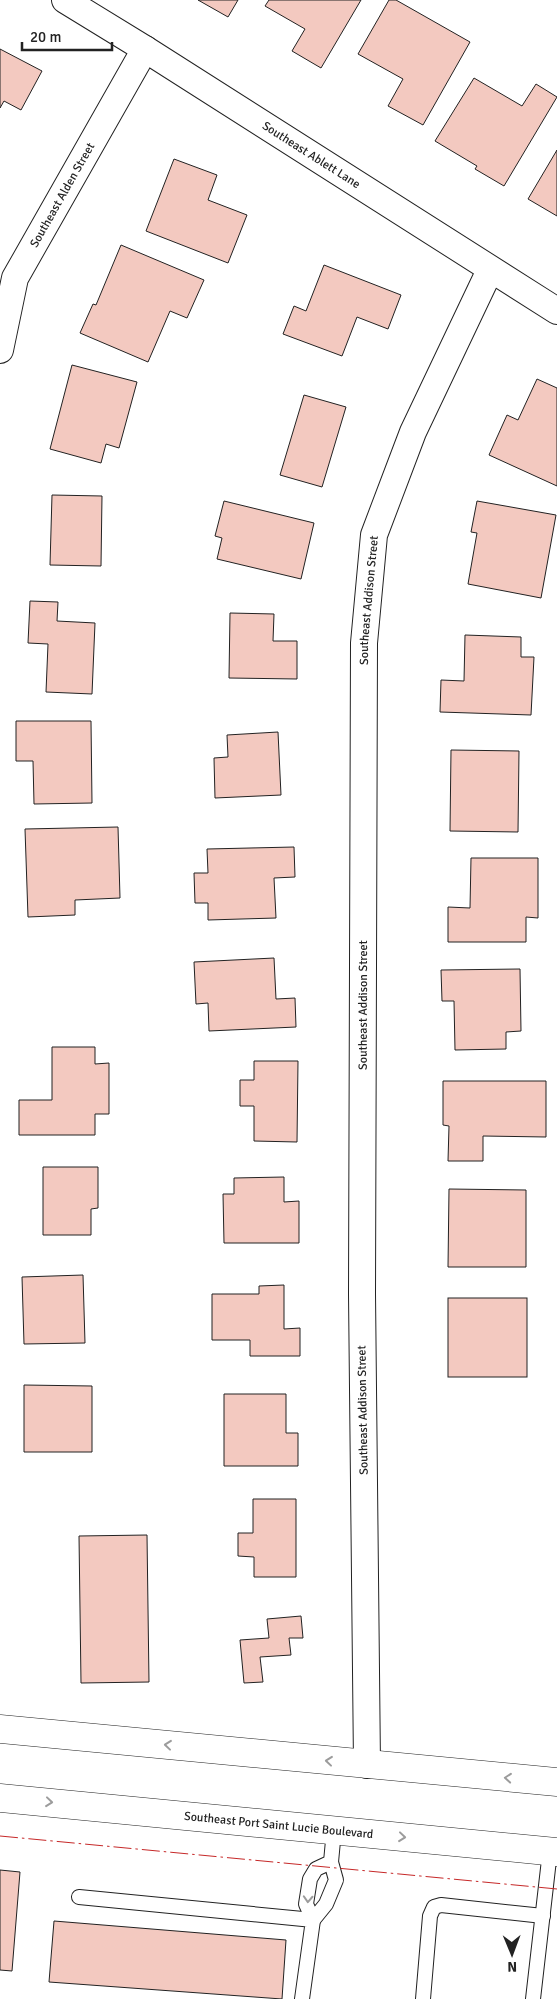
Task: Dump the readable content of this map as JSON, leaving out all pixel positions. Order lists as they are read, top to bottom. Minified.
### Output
{"streets":{"main road":["Southeast Port Saint Lucie Boulevard"],"street":["Southeast Ablett Lane","Southeast Alden Street","Southeast Addison Street"]},"crossings":[["Southeast Ablett Lane","Southeast Alden Street"],["Southeast Ablett Lane","Southeast Addison Street"]],"scale_bar":"20 m","north":"bottom"}
